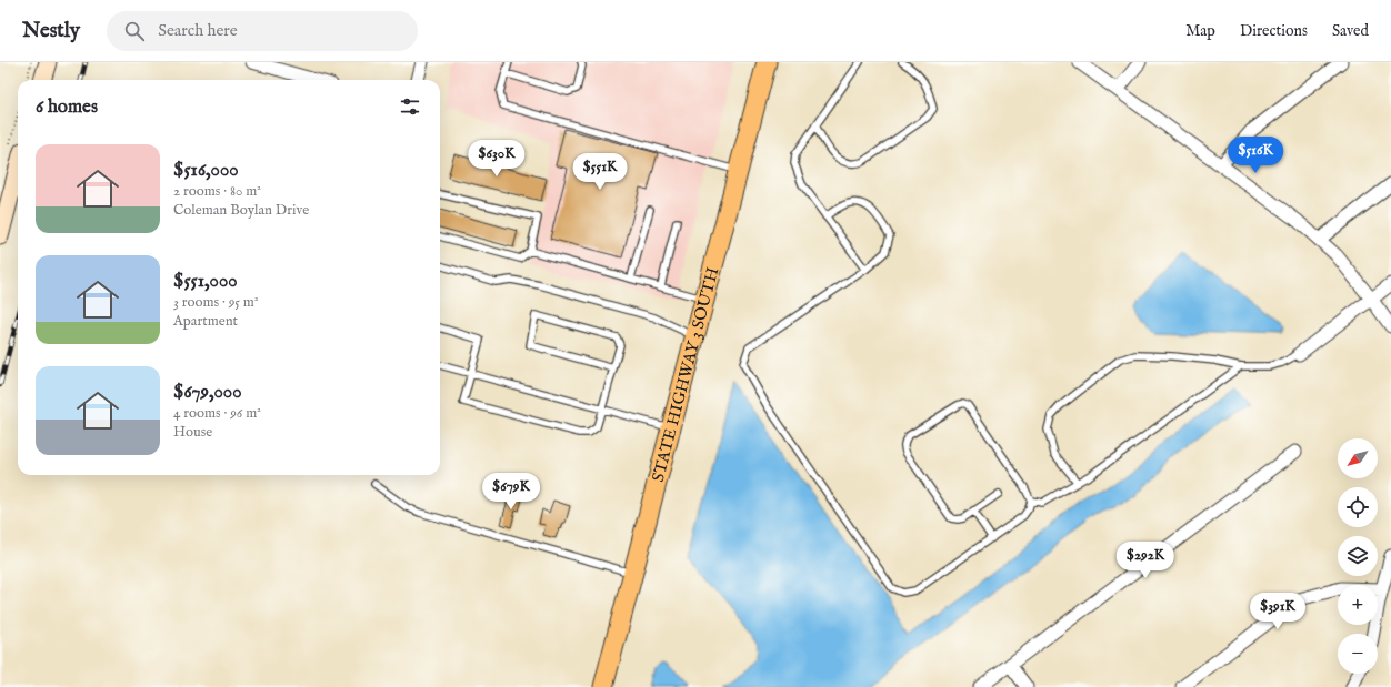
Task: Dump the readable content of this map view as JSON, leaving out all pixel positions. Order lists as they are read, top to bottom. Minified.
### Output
{"streets":{"main road":["STATE HIGHWAY 3 SOUTH"]},"north":"bottom left","page":{"header":"Nestly","search":"Search here","nav":["Map","Directions","Saved"],"heading":"6 homes","list":[{"name":"$516,000","note":"2 rooms · 80 m² · Coleman Boylan Drive"},{"name":"$551,000","note":"3 rooms · 95 m² · Apartment"},{"name":"$679,000","note":"4 rooms · 96 m² · House"}],"price":["$516K","$630K","$551K","$679K","$292K","$391K"],"map_buttons":["+","−"]}}
